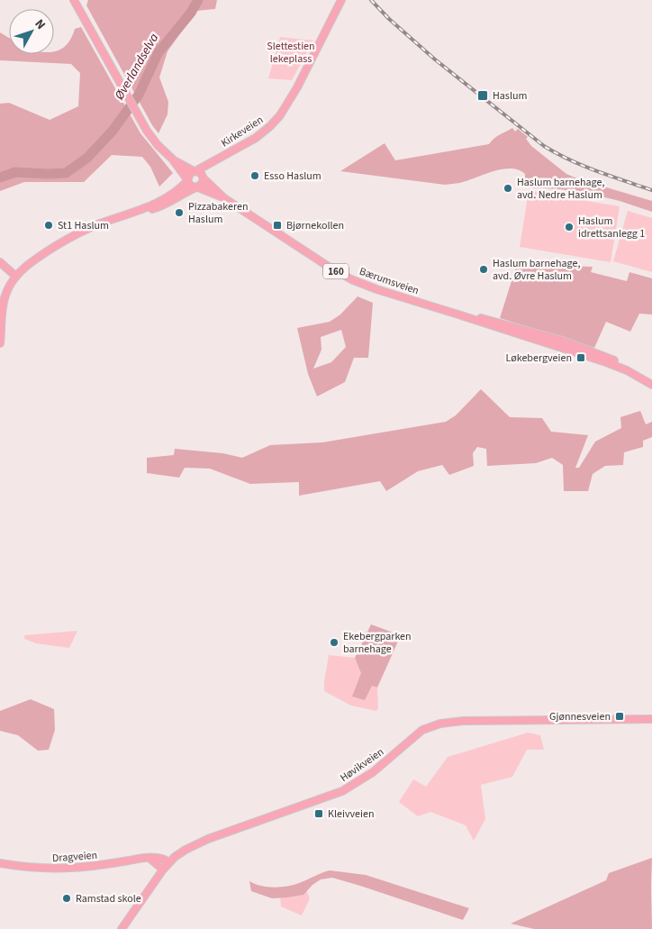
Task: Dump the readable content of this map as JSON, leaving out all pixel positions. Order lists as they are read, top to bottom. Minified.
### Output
{"streets":{"main road":["Kirkeveien","160","Bærumsveien","Høvikveien","Dragveien"]},"crossings":[["Kirkeveien","160"],["Kirkeveien","Bærumsveien"],["160","Bærumsveien"],["Høvikveien","Dragveien"]],"water":["Øverlandselva"],"parks":["Slettestien lekeplass"],"places":{"transit":["Haslum","Bjørnekollen","Løkebergveien","Gjønnesveien","Kleivveien"],"other":["Esso Haslum","Haslum barnehage, avd. Nedre Haslum","Pizzabakeren Haslum","St1 Haslum","Haslum idrettsanlegg 1","Haslum barnehage, avd. Øvre Haslum","Ekebergparken barnehage","Ramstad skole"]},"north":"top right"}
